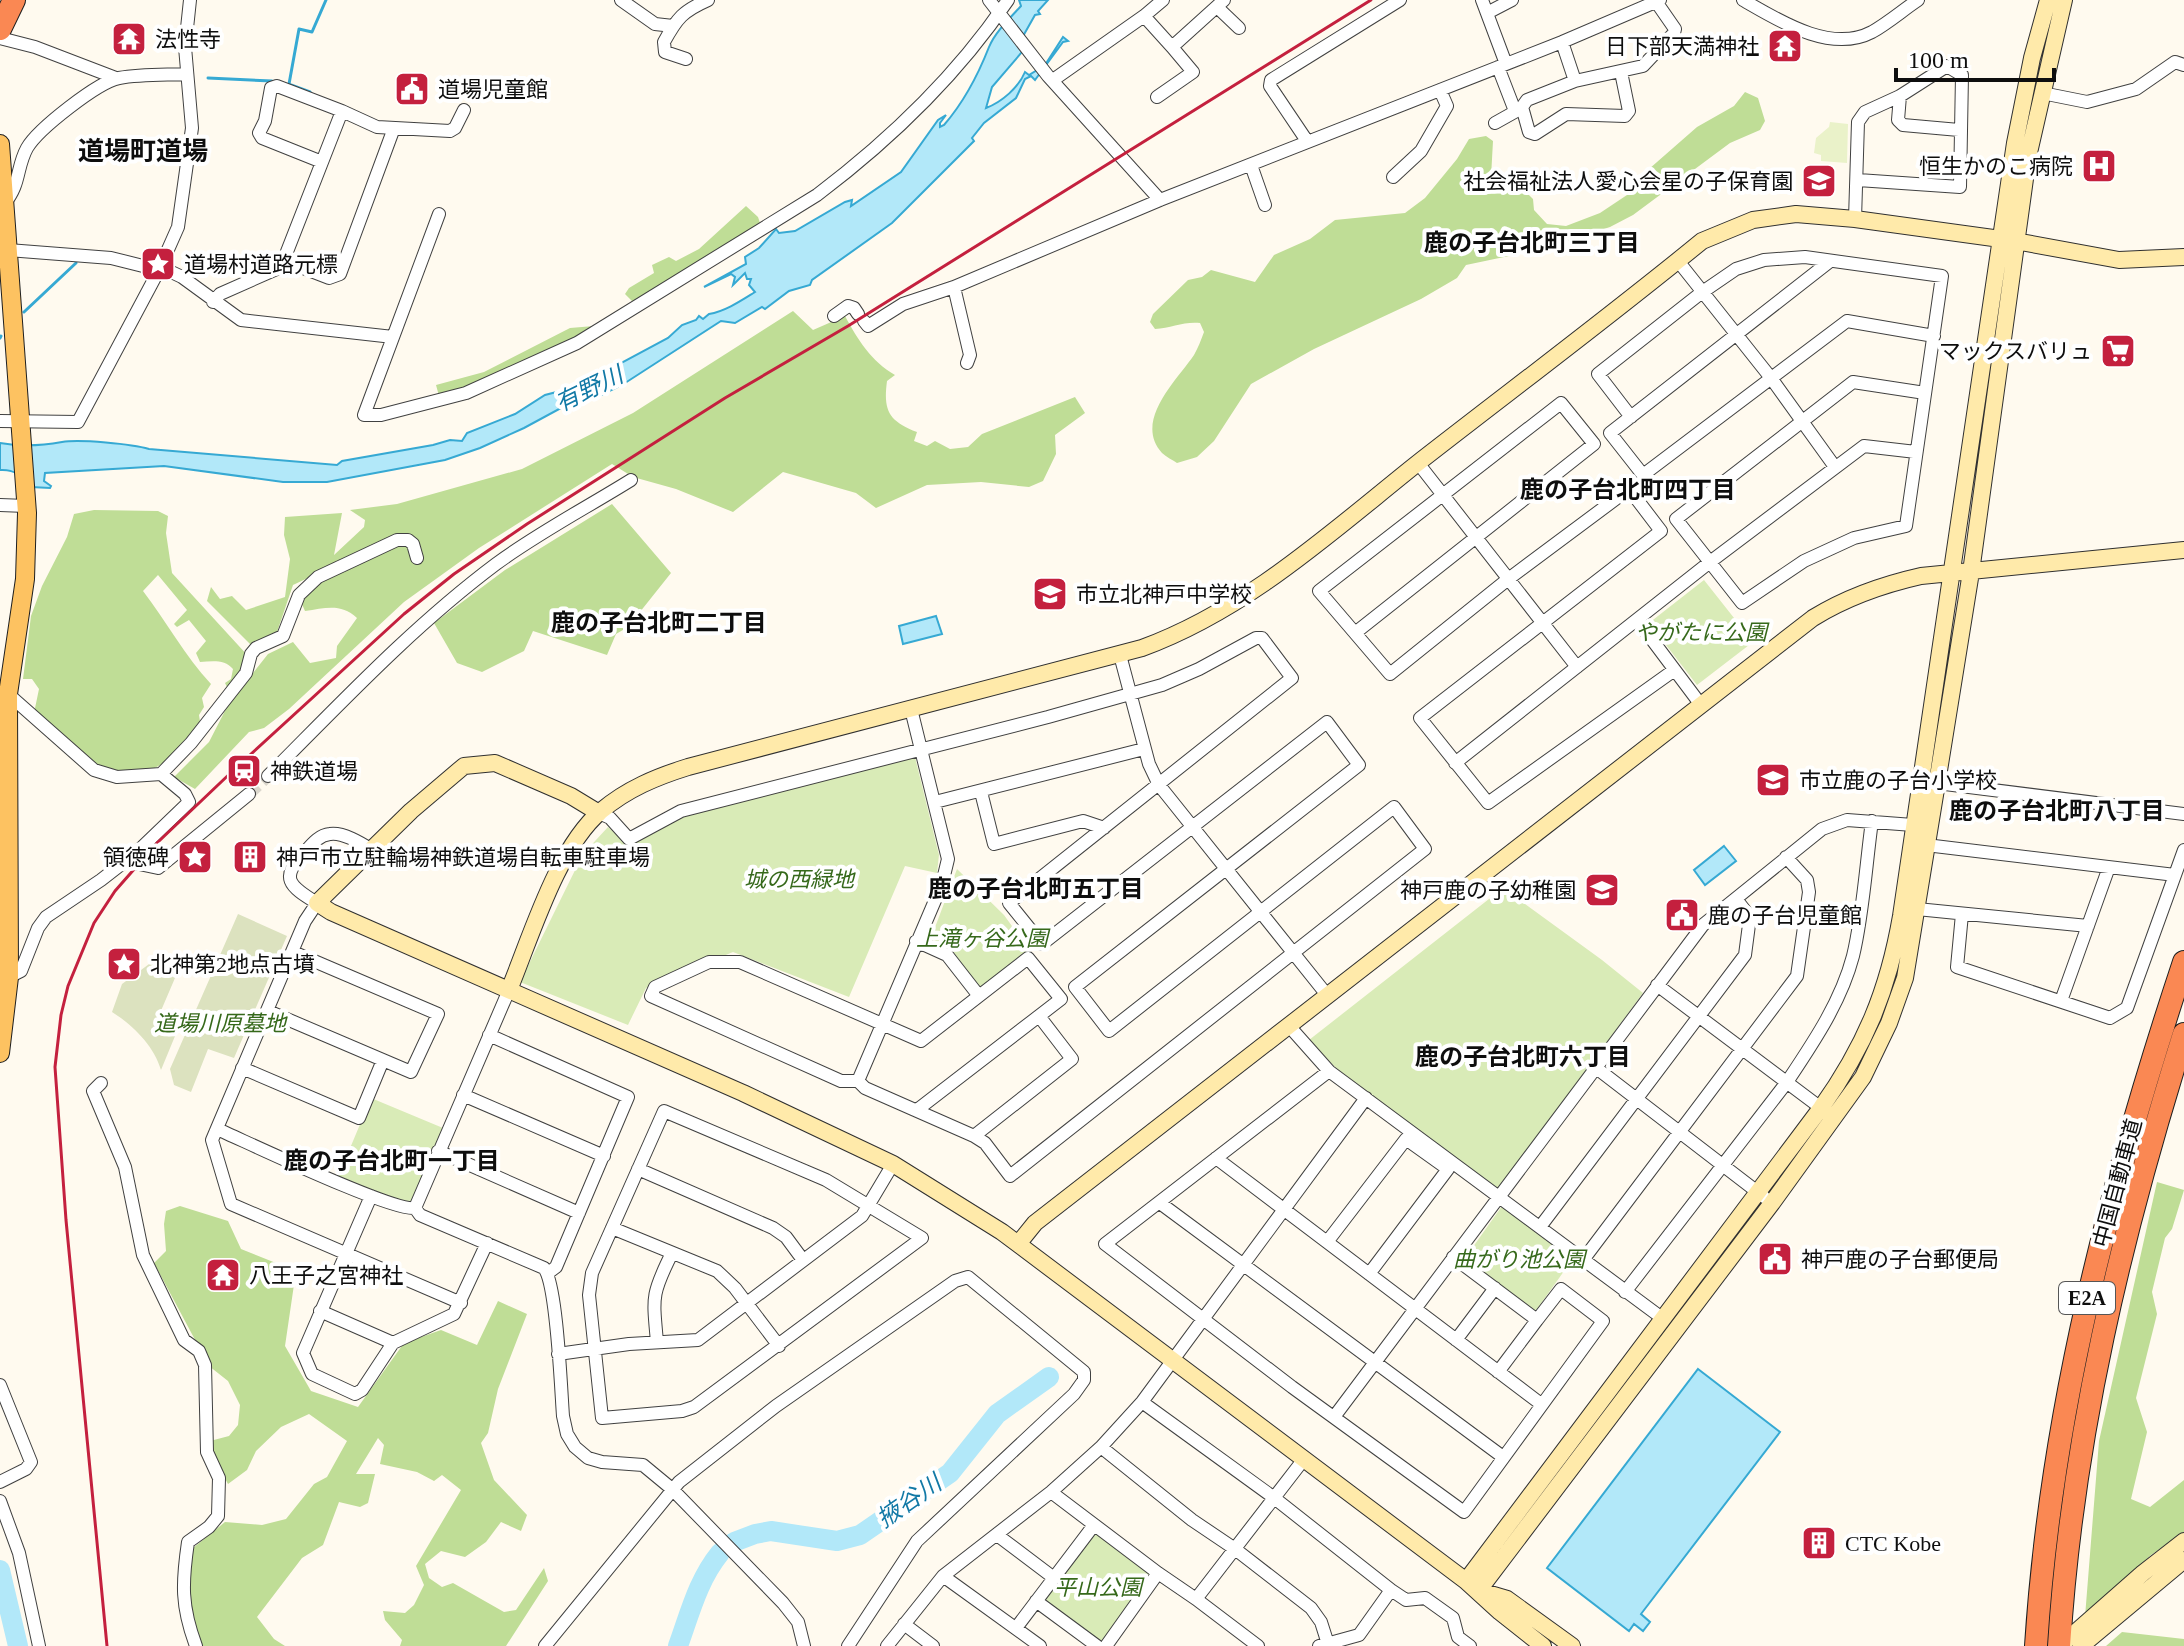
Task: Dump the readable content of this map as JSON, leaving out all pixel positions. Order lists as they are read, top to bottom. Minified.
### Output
{"streets":{"highway":["中国自動車道","E2A"]},"districts":["道場町道場","鹿の子台北町三丁目","鹿の子台北町四丁目","鹿の子台北町二丁目","鹿の子台北町八丁目","鹿の子台北町五丁目","鹿の子台北町六丁目","鹿の子台北町一丁目"],"water":["有野川","掖谷川"],"parks":["やがたに公園","城の西緑地","上滝ヶ谷公園","道場川原墓地","曲がり池公園","平山公園"],"places":{"temple":["法性寺","日下部天満神社","八王子之宮神社"],"public building":["道場児童館","鹿の子台児童館","神戸鹿の子台郵便局"],"hospital":["恒生かのこ病院"],"school or university":["社会福祉法人愛心会星の子保育園","市立北神戸中学校","市立鹿の子台小学校","神戸鹿の子幼稚園"],"place":["道場村道路元標","領徳碑","北神第2地点古墳"],"supermarket":["マックスバリュ"],"station":["神鉄道場"],"building":["神戸市立駐輪場神鉄道場自転車駐車場","CTC Kobe"]},"scale_bar":"100 m"}
